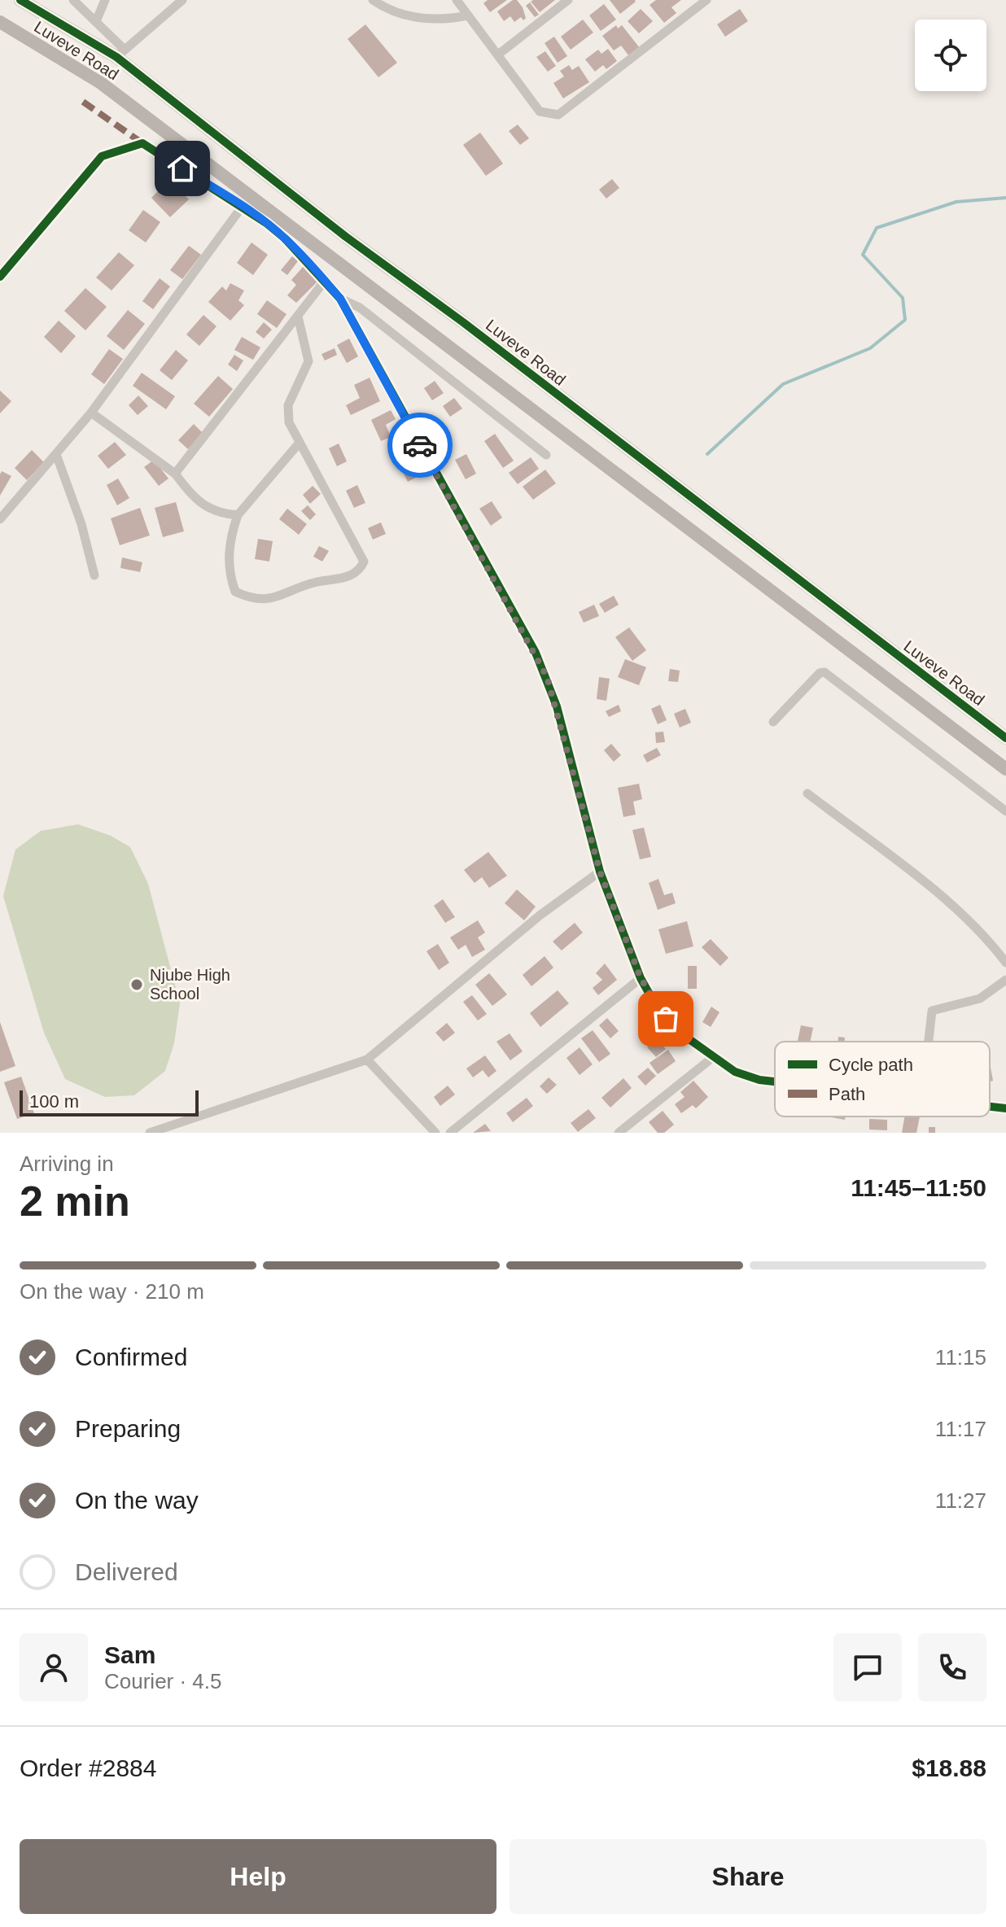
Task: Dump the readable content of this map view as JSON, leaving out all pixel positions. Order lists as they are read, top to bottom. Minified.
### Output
{"streets":{"street":["Luveve Road"]},"places":["Njube High School"],"legend":["Cycle path","Path"],"scale_bar":"100 m","page":{"scale":"100 m","heading":["2 min","Arriving in","11:45–11:50"],"panel":["Sam","Courier · 4.5","Order #2884","$18.88"],"bar":"On the way · 210 m","list":[["Confirmed","11:15"],["Preparing","11:17"],["On the way","11:27"],"Delivered"],"buttons":["Help","Share"]}}
